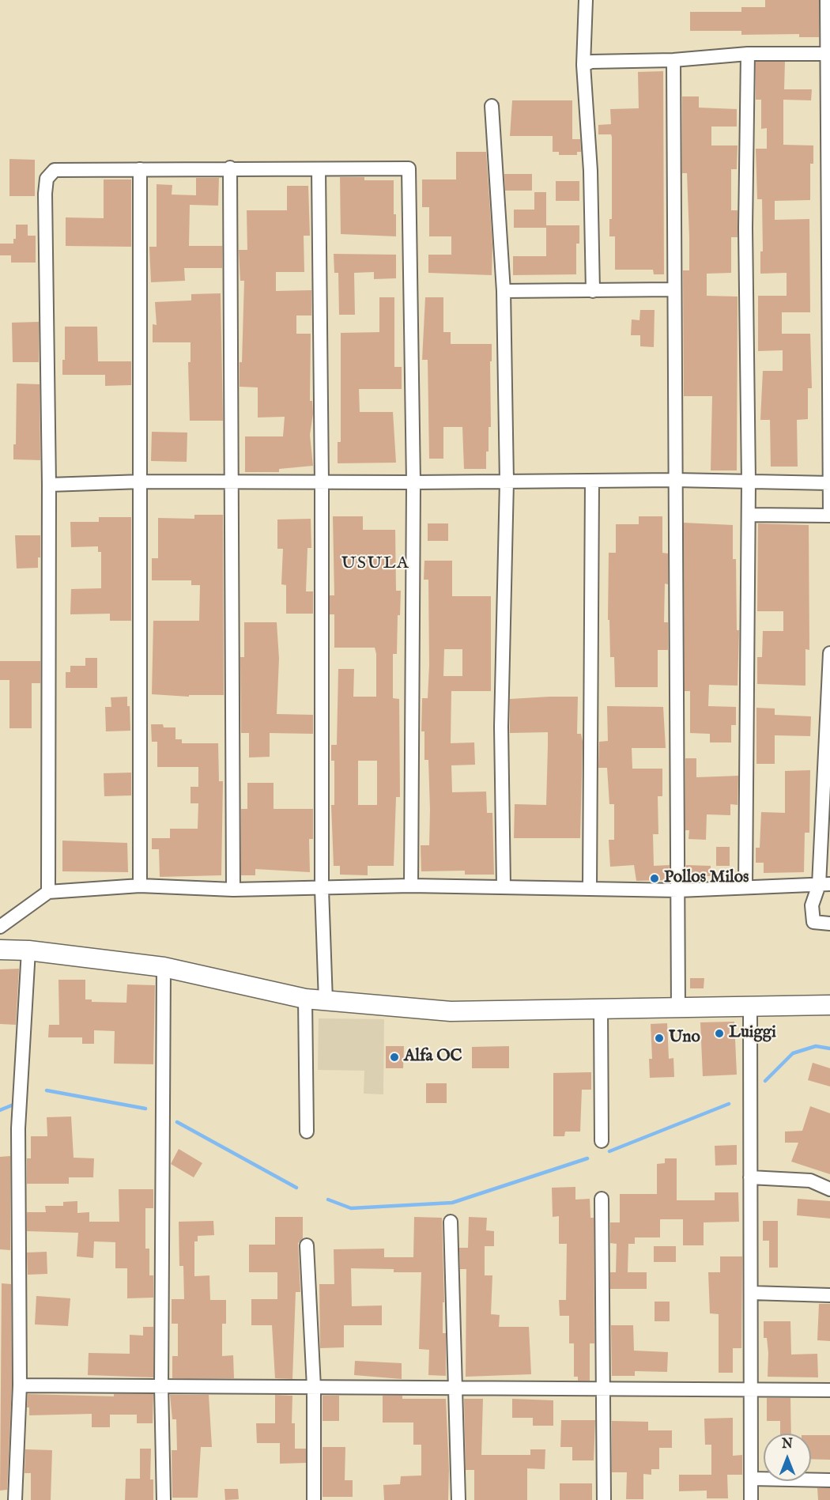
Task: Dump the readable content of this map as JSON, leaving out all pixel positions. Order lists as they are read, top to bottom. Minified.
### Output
{"districts":["USULA"],"places":["Pollos Milos","Luiggi","Uno","Alfa OC"],"north":"top"}
